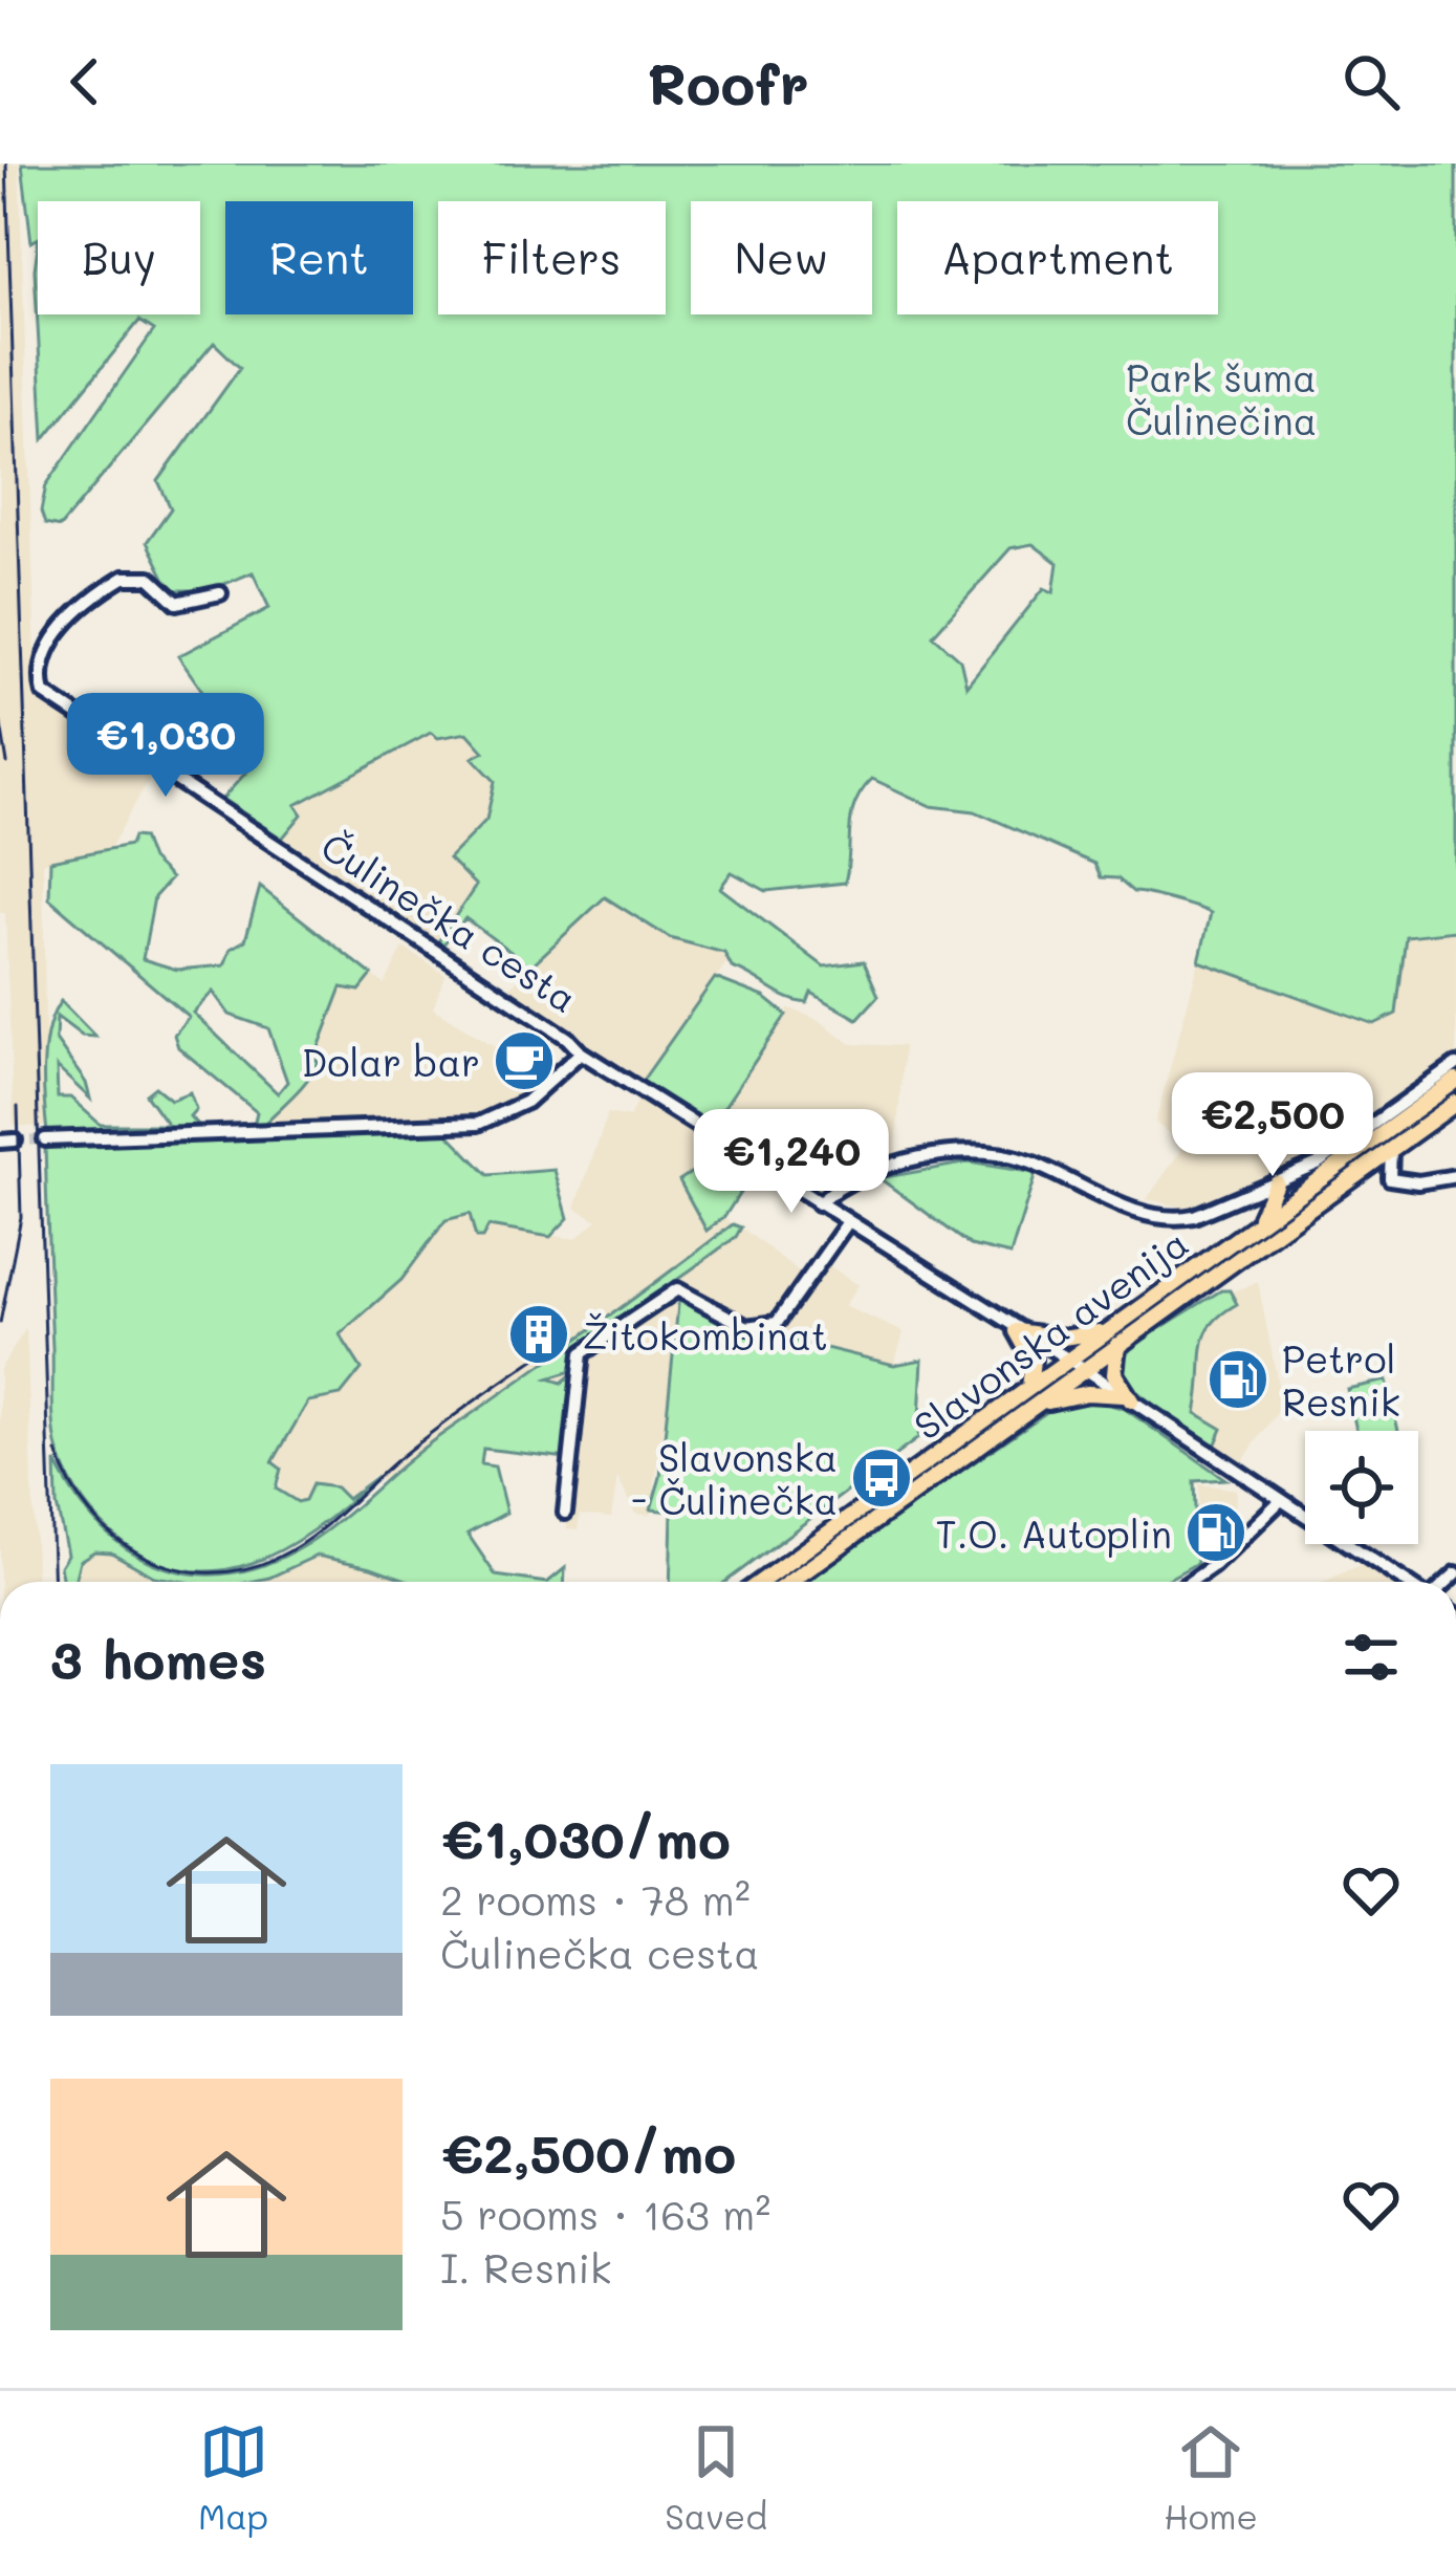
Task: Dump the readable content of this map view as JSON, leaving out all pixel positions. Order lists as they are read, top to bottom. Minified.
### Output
{"streets":{"main road":["Slavonska avenija"],"street":["Čulinečka cesta"]},"crossings":[["Čulinečka cesta","Slavonska avenija"]],"parks":["Park šuma Čulinečina"],"places":{"cafe":["Dolar bar"],"building":["Žitokombinat"],"fuel station":["Petrol Resnik","T.O. Autoplin"],"bus stop":["Slavonska - Čulinečka"]},"page":{"header":"Roofr","chip":["Buy","Rent","Filters","New","Apartment"],"price":["€1,030","€2,500","€1,240"],"heading":"3 homes","list":[{"name":"€1,030/mo","note":"2 rooms · 78 m² · Čulinečka cesta"},{"name":"€2,500/mo","note":"5 rooms · 163 m² · I. Resnik"}],"tabs":["Map","Saved","Home"]}}
